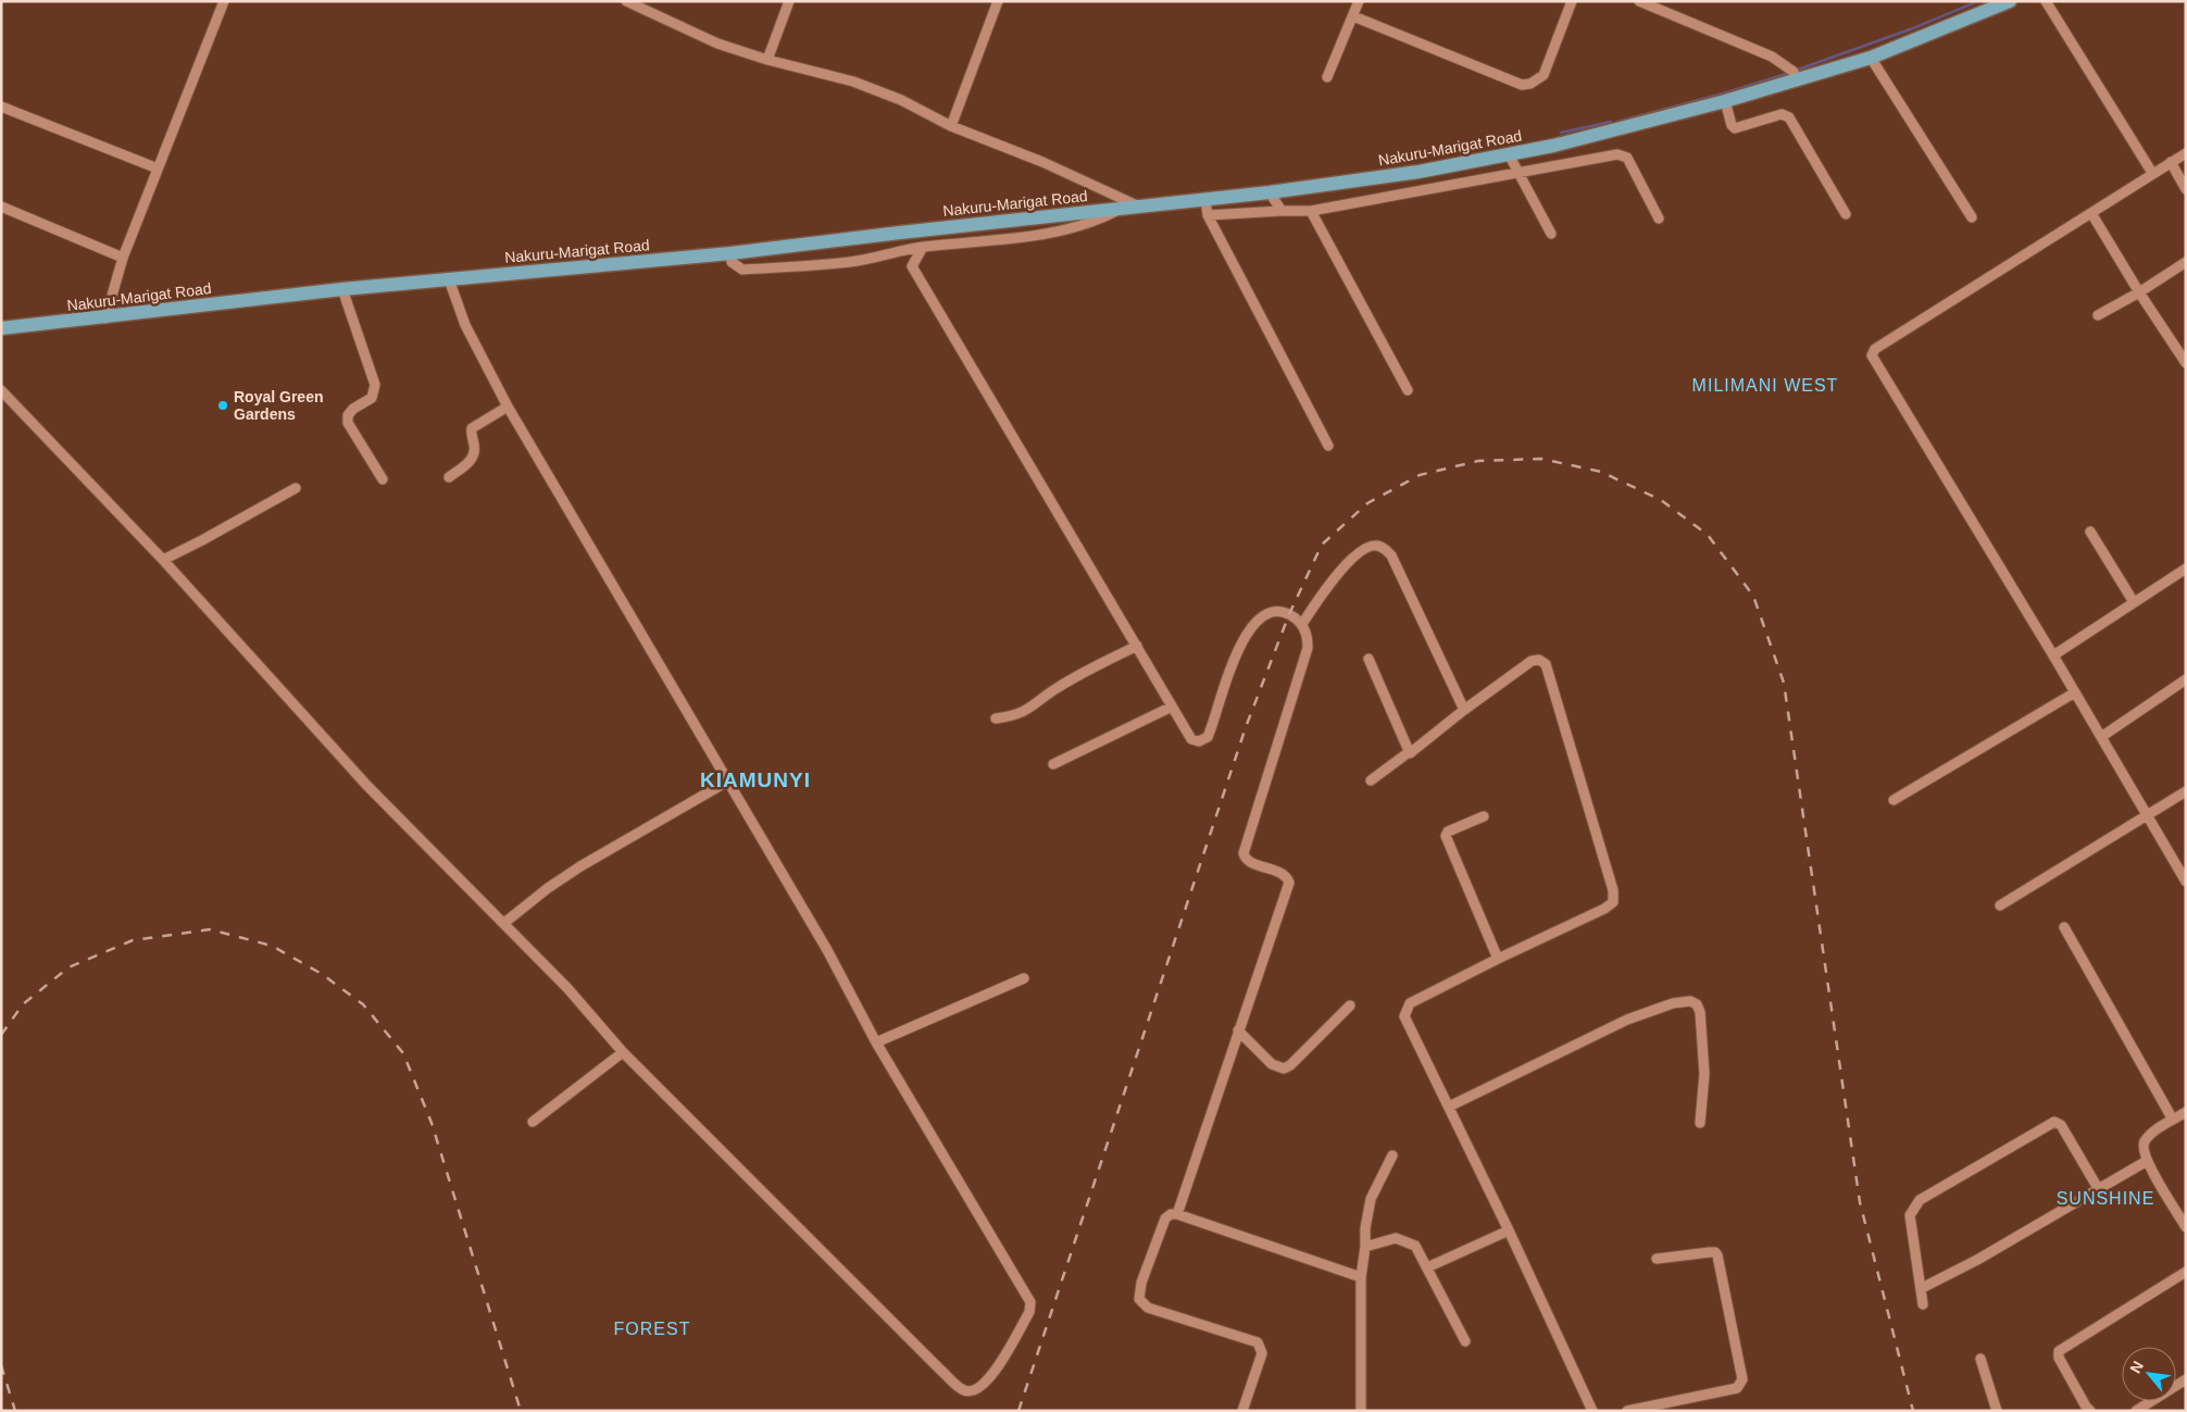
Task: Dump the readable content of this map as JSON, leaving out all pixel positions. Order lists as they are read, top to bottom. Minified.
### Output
{"streets":{"main road":["Nakuru-Marigat Road"]},"districts":["MILIMANI WEST","KIAMUNYI","SUNSHINE","FOREST"],"places":["Royal Green Gardens"],"north":"top left"}
